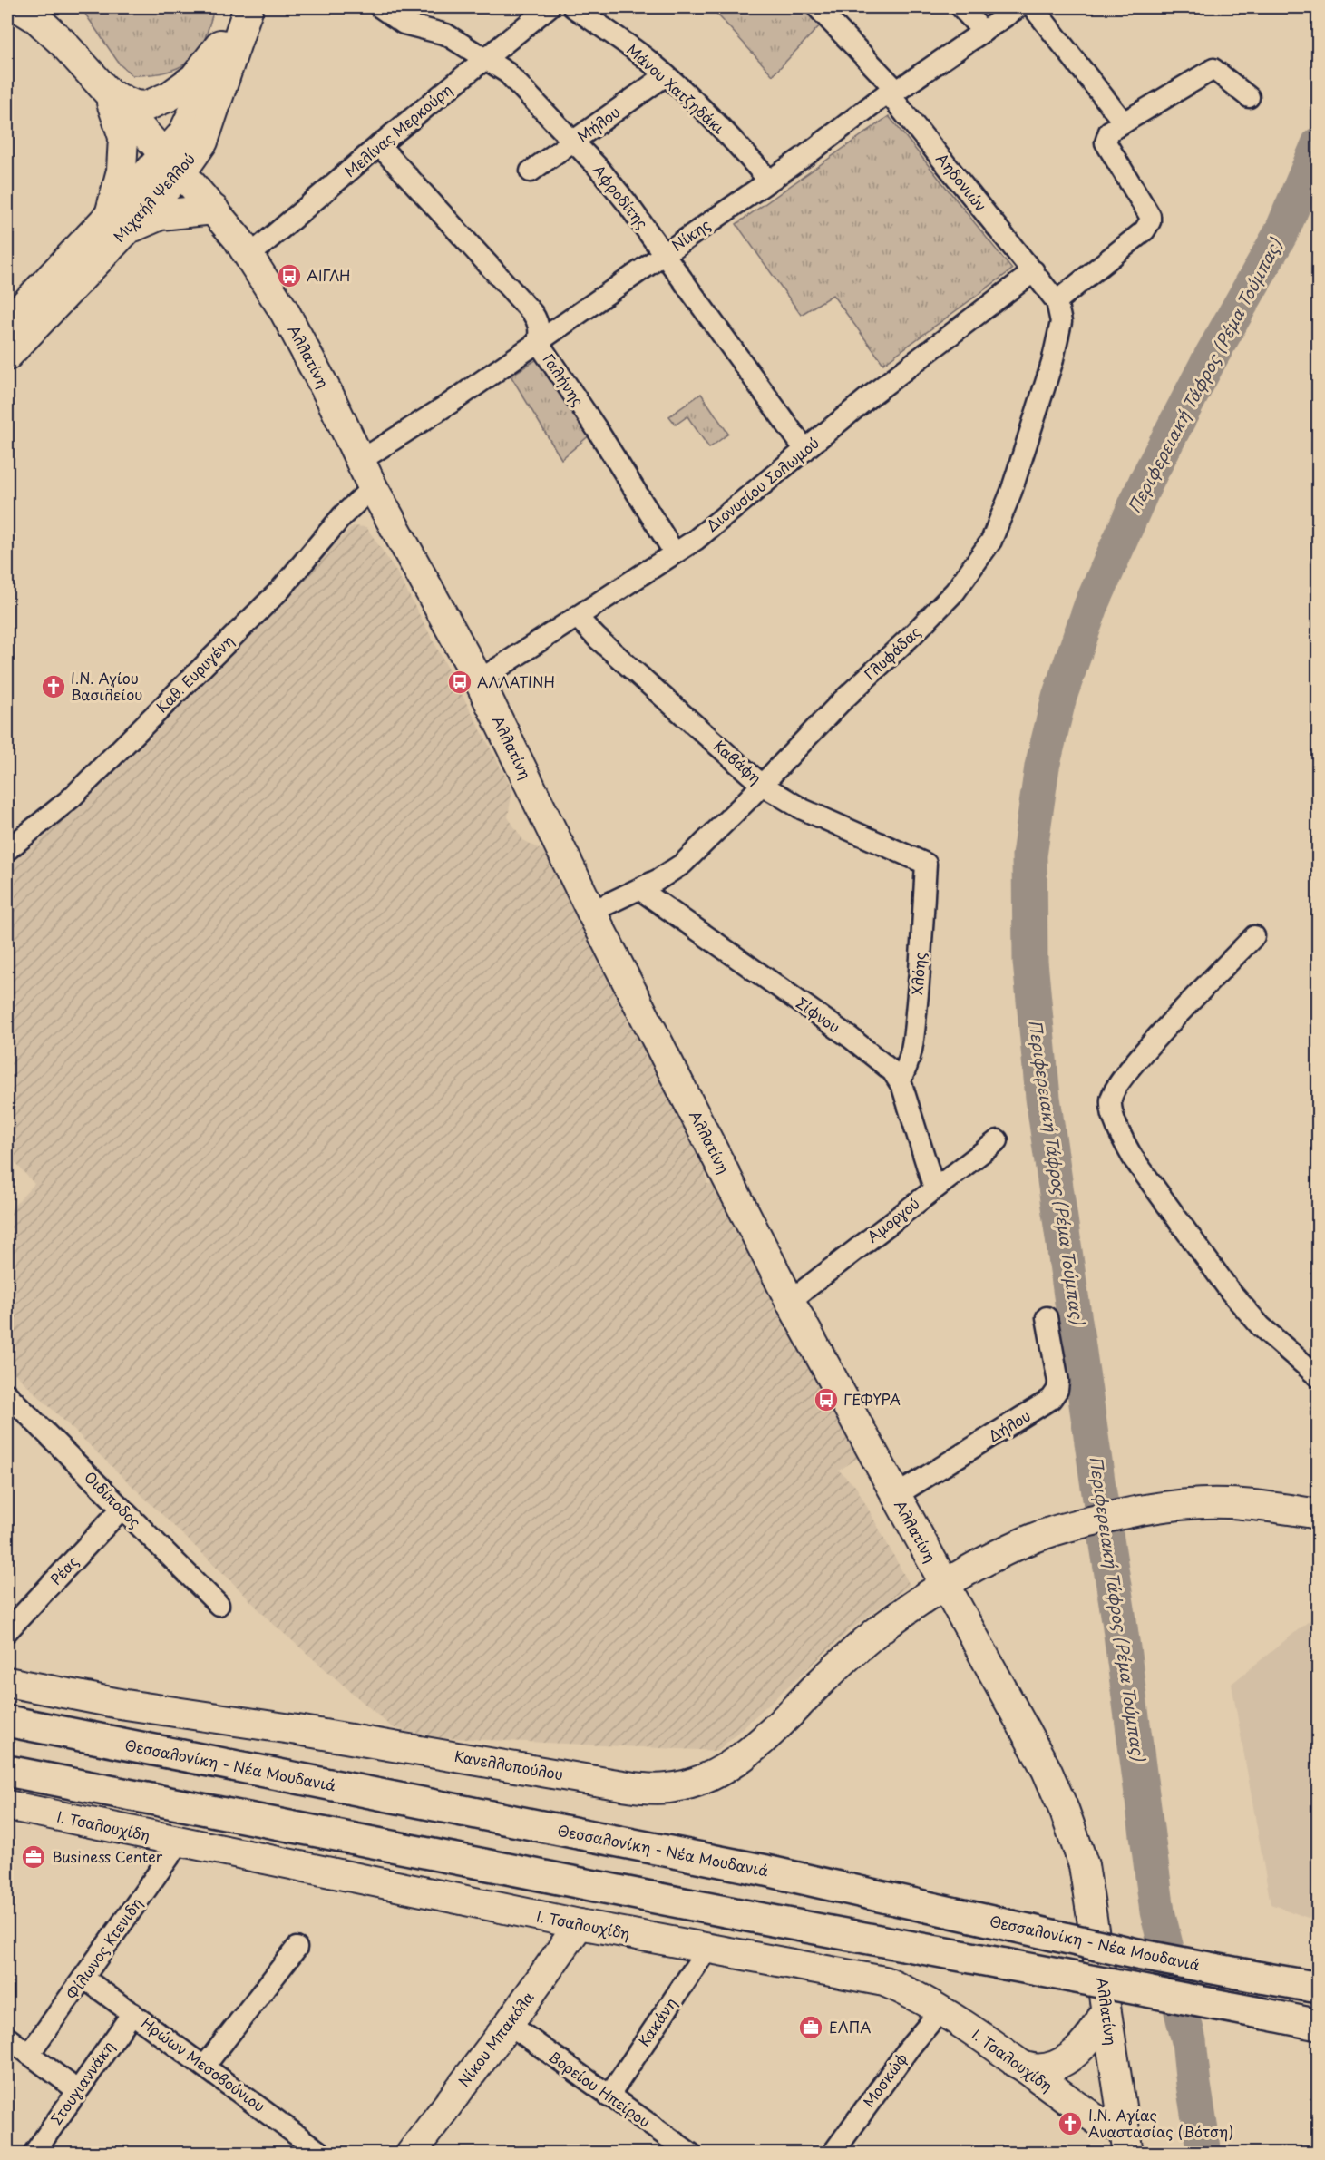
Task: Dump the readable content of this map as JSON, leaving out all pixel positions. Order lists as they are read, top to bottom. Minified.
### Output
{"streets":{"highway":["Θεσσαλονίκη - Νέα Μουδανιά"],"main road":["Μιχαήλ Ψελλού","Αλλατίνη","Κανελλοπούλου","Ι. Τσαλουχίδη","Νίκου Μπακόλα"],"street":["Μάνου Χατζηδάκι","Μήλου","Μελίνας Μερκούρη","Αηδονιών","Αφροδίτης","Νίκης","Γαλήνης","Διονυσίου Σολωμού","Γλυφάδας","Καθ. Ευρυγένη","Καβάφη","Χλόης","Σίφνου","Αμοργού","Δήλου","Οιδίποδος","Ρέας","Φίλωνος Κτενιδη","Κακάνη","Ηρώων Μεσοβούνιου","Μοσκώφ","Στουγιαννάκη","Βορείου Ηπείρου"]},"crossings":[["Μάνου Χατζηδάκι","Μήλου"],["Μάνου Χατζηδάκι","Νίκης"],["Μήλου","Αφροδίτης"],["Μελίνας Μερκούρη","Αφροδίτης"],["Μελίνας Μερκούρη","Αλλατίνη"],["Μελίνας Μερκούρη","Γαλήνης"],["Αηδονιών","Νίκης"],["Αηδονιών","Διονυσίου Σολωμού"],["Αηδονιών","Γλυφάδας"],["Αφροδίτης","Νίκης"],["Αφροδίτης","Διονυσίου Σολωμού"],["Μιχαήλ Ψελλού","Αλλατίνη"],["Νίκης","Αλλατίνη"],["Νίκης","Γαλήνης"],["Αλλατίνη","Διονυσίου Σολωμού"],["Αλλατίνη","Γλυφάδας"],["Αλλατίνη","Καθ. Ευρυγένη"],["Αλλατίνη","Αμοργού"],["Αλλατίνη","Δήλου"],["Αλλατίνη","Κανελλοπούλου"],["Αλλατίνη","Ι. Τσαλουχίδη"],["Γαλήνης","Διονυσίου Σολωμού"],["Διονυσίου Σολωμού","Καβάφη"],["Γλυφάδας","Καβάφη"],["Γλυφάδας","Σίφνου"],["Καβάφη","Χλόης"],["Χλόης","Σίφνου"],["Σίφνου","Αμοργού"],["Οιδίποδος","Ρέας"],["Ι. Τσαλουχίδη","Φίλωνος Κτενιδη"],["Ι. Τσαλουχίδη","Κακάνη"],["Ι. Τσαλουχίδη","Νίκου Μπακόλα"],["Ι. Τσαλουχίδη","Μοσκώφ"],["Φίλωνος Κτενιδη","Ηρώων Μεσοβούνιου"],["Κακάνη","Βορείου Ηπείρου"],["Νίκου Μπακόλα","Βορείου Ηπείρου"],["Ηρώων Μεσοβούνιου","Στουγιαννάκη"]],"water":["Περιφερειακή Τάφρος (Ρέμα Τούμπας)"],"places":{"bus stop":["ΑΙΓΛΗ","ΑΛΛΑΤΙΝΗ","ΓΕΦΥΡΑ"],"church":["Ι.Ν. Αγίου Βασιλείου","Ι.Ν. Αγίας Αναστασίας (Βότση)"],"office":["Business Center","ΕΛΠΑ"]}}
